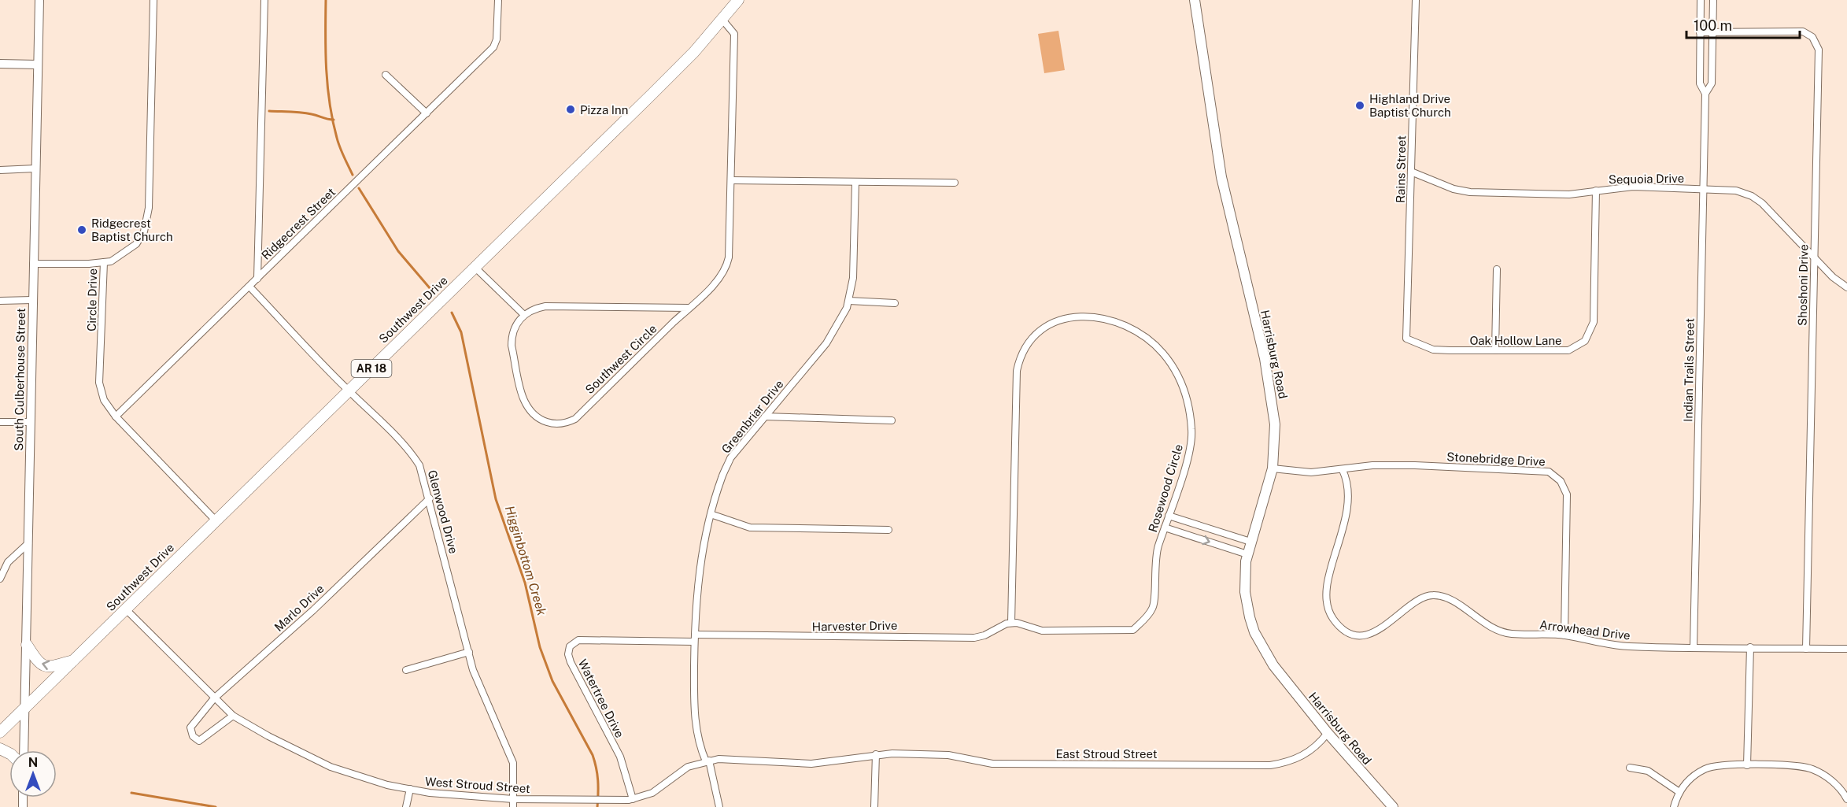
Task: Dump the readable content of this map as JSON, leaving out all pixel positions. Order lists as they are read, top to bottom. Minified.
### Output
{"streets":{"main road":["Southwest Drive","Harrisburg Road","AR 18"],"street":["Rains Street","Sequoia Drive","Ridgecrest Street","Shoshoni Drive","Circle Drive","Oak Hollow Lane","Southwest Circle","Indian Trails Street","South Culberhouse Street","Greenbriar Drive","Stonebridge Drive","Rosewood Circle","Glenwood Drive","Marlo Drive","Harvester Drive","Arrowhead Drive","Watertree Drive","East Stroud Street","West Stroud Street"]},"crossings":[["Rains Street","Sequoia Drive"],["Rains Street","Oak Hollow Lane"],["Sequoia Drive","Shoshoni Drive"],["Sequoia Drive","Oak Hollow Lane"],["Sequoia Drive","Indian Trails Street"],["Ridgecrest Street","Circle Drive"],["Ridgecrest Street","Glenwood Drive"],["Shoshoni Drive","Indian Trails Street"],["Shoshoni Drive","Arrowhead Drive"],["Circle Drive","Southwest Drive"],["Southwest Drive","Southwest Circle"],["Southwest Drive","South Culberhouse Street"],["Southwest Drive","Glenwood Drive"],["Southwest Drive","West Stroud Street"],["Harrisburg Road","Stonebridge Drive"],["Harrisburg Road","East Stroud Street"],["Indian Trails Street","Arrowhead Drive"],["Greenbriar Drive","Harvester Drive"],["Greenbriar Drive","Watertree Drive"],["Greenbriar Drive","West Stroud Street"],["Stonebridge Drive","Arrowhead Drive"],["Rosewood Circle","Harvester Drive"],["Glenwood Drive","Marlo Drive"],["Glenwood Drive","West Stroud Street"],["Marlo Drive","West Stroud Street"],["Harvester Drive","Watertree Drive"],["Watertree Drive","West Stroud Street"],["East Stroud Street","West Stroud Street"]],"water":["Higginbottom Creek"],"places":["Highland Drive Baptist Church","Pizza Inn","Ridgecrest Baptist Church"],"scale_bar":"100 m","north":"top"}
